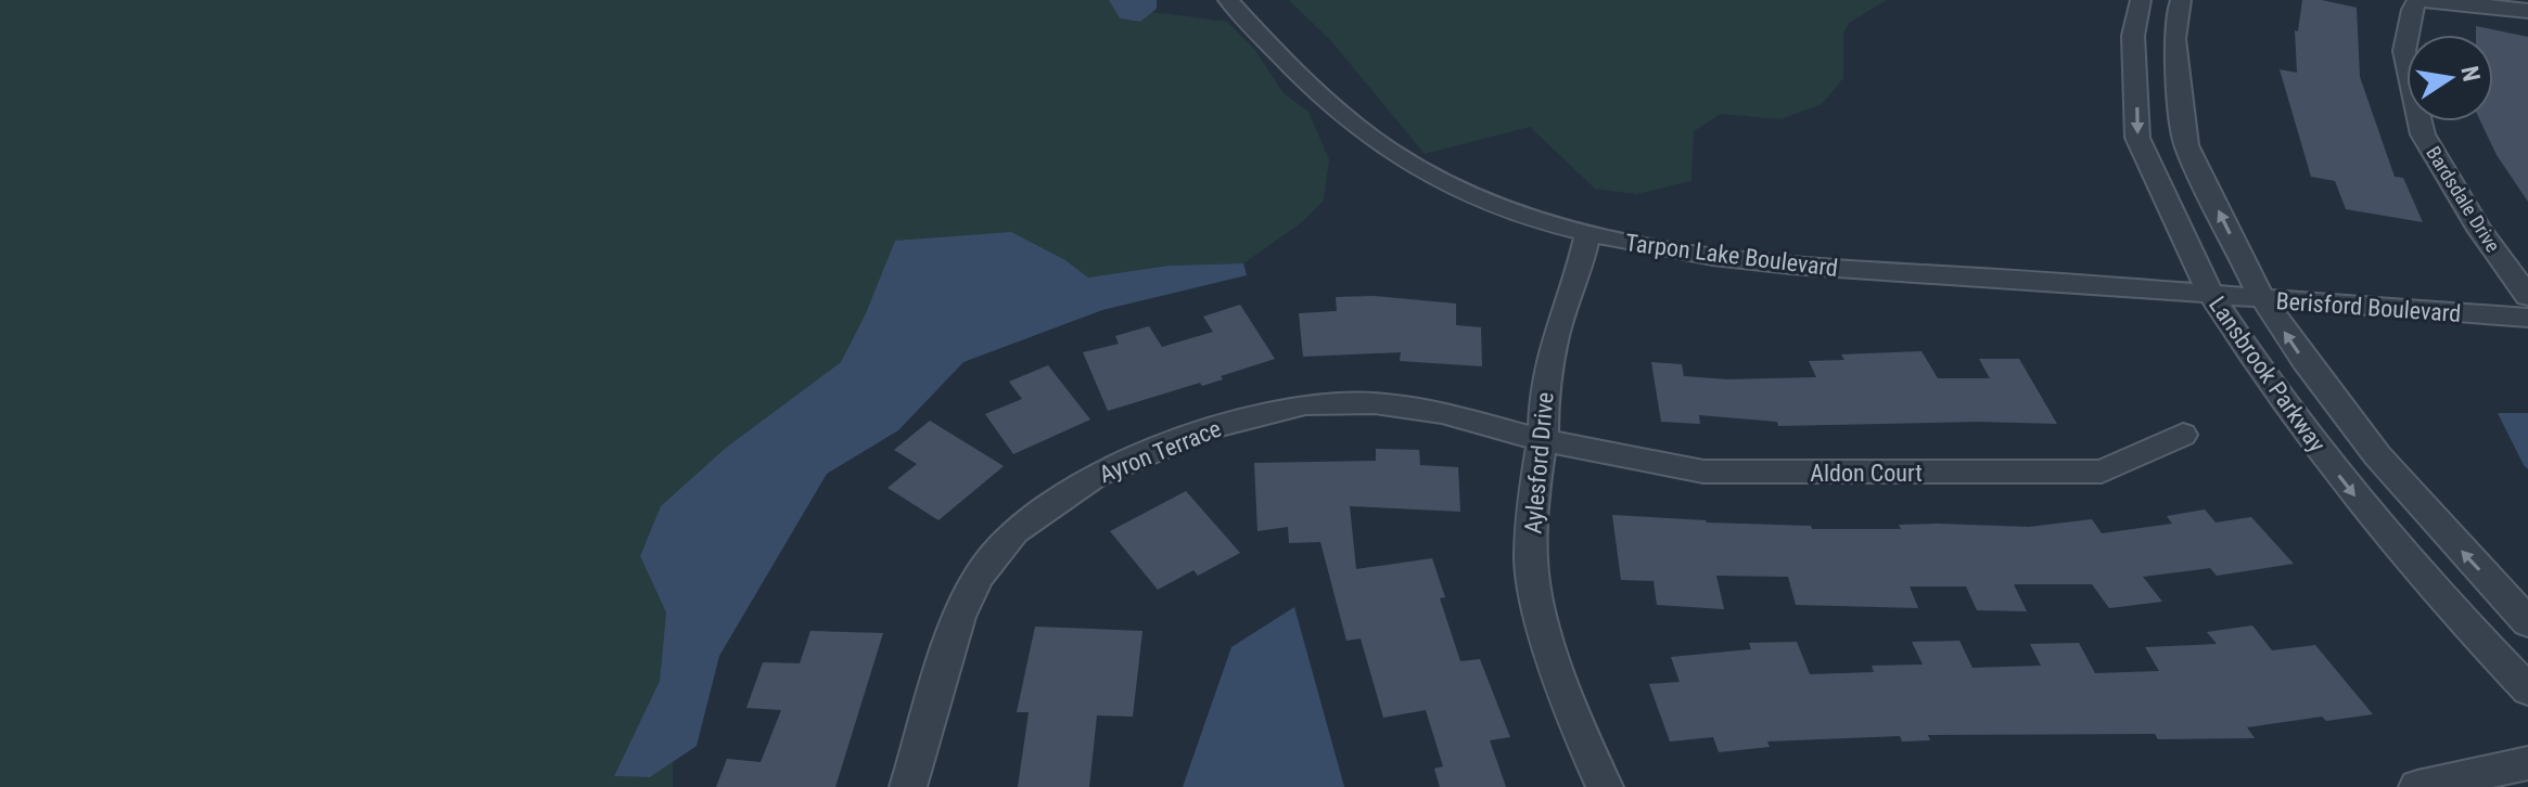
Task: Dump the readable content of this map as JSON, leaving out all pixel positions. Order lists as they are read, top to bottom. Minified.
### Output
{"streets":{"street":["Bardsdale Drive","Tarpon Lake Boulevard","Berisford Boulevard","Lansbrook Parkway","Ayron Terrace","Aylesford Drive","Aldon Court"]},"crossings":[["Tarpon Lake Boulevard","Berisford Boulevard"],["Tarpon Lake Boulevard","Lansbrook Parkway"],["Tarpon Lake Boulevard","Aylesford Drive"],["Berisford Boulevard","Lansbrook Parkway"],["Ayron Terrace","Aylesford Drive"],["Ayron Terrace","Aldon Court"],["Aylesford Drive","Aldon Court"]],"north":"right"}
